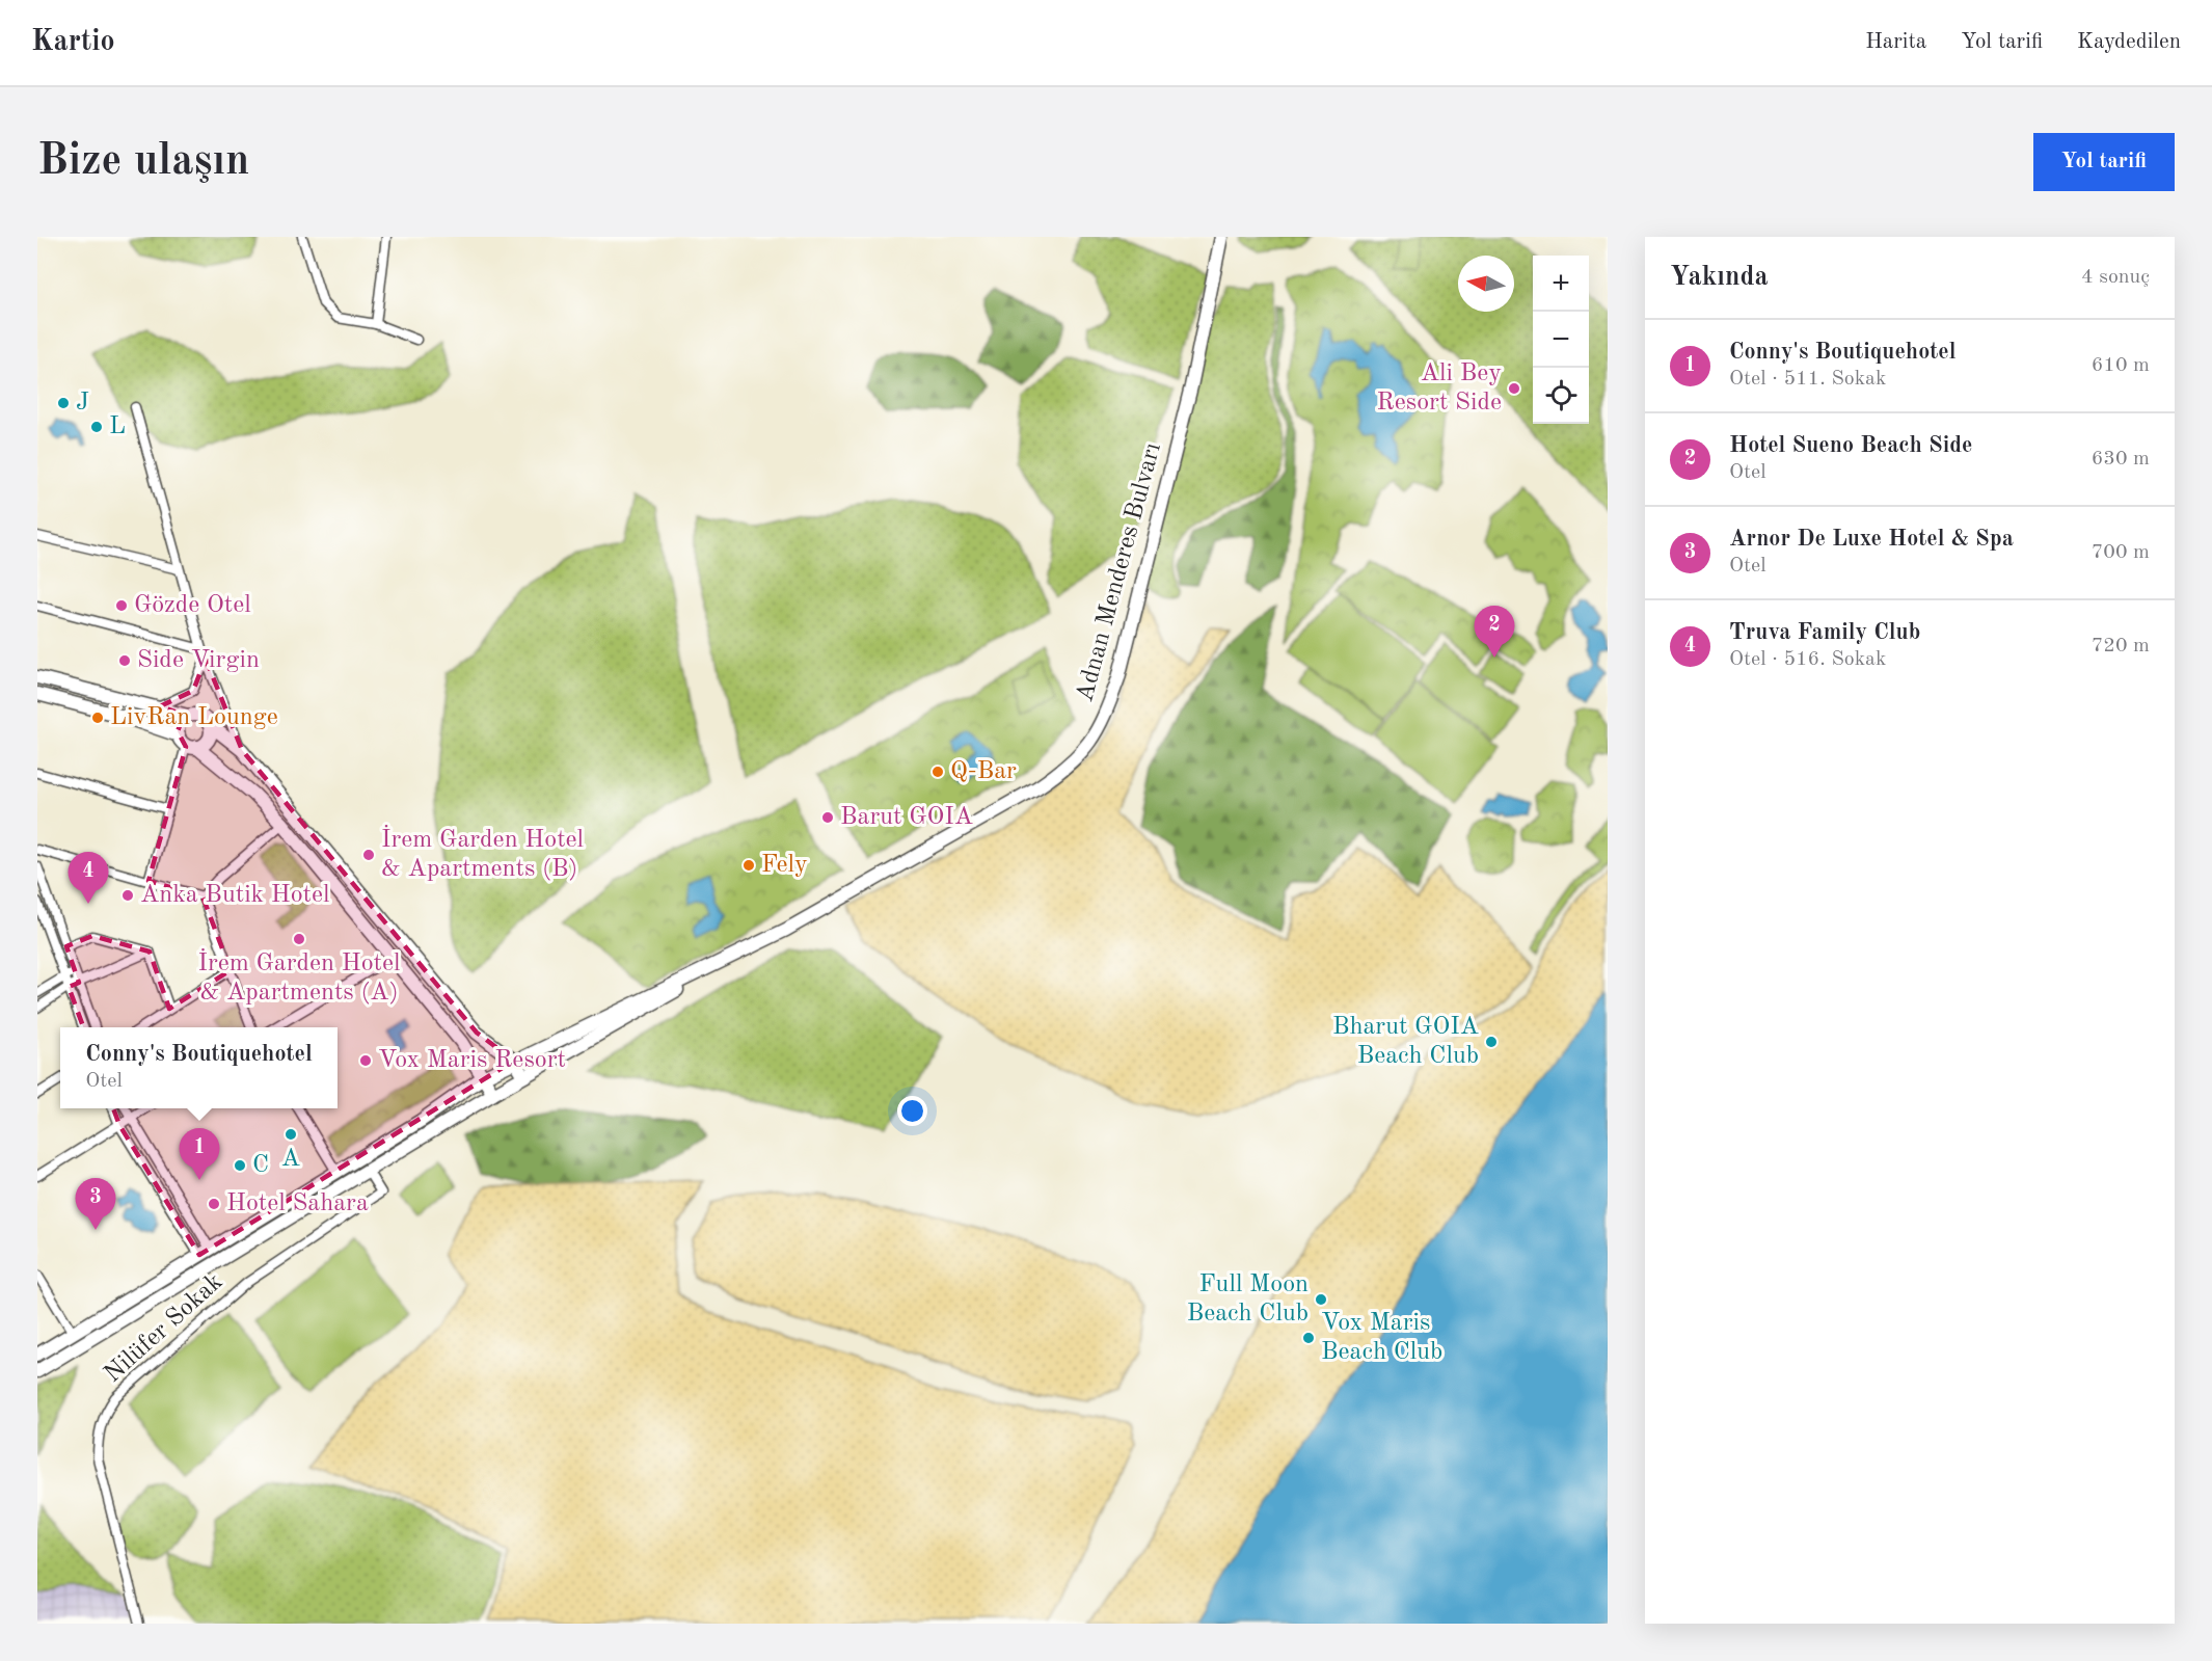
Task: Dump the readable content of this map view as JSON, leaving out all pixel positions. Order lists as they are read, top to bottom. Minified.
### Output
{"streets":{"main road":["Adnan Menderes Bulvarı"],"street":["Nilüfer Sokak"]},"places":["Ali Bey Resort Side","J","L","Gözde Otel","Side Virgin","LivRan Lounge","Q-Bar","Barut GOIA","İrem Garden Hotel & Apartments (B)","Fely","Anka Butik Hotel","İrem Garden Hotel & Apartments (A)","Bharut GOIA Beach Club","Vox Maris Resort","A","C","Hotel Sahara","Full Moon Beach Club","Vox Maris Beach Club"],"north":"left","page":{"header":"Kartio","nav":["Harita","Yol tarifi","Kaydedilen"],"buttons":"Yol tarifi","title":"Bize ulaşın","heading":["Yakında","4 sonuç"],"map_buttons":["+","−"],"list":[{"mark":"1","name":"Conny's Boutiquehotel","note":"Otel · 511. Sokak","value":"610 m"},{"mark":"2","name":"Hotel Sueno Beach Side","note":"Otel","value":"630 m"},{"mark":"3","name":"Arnor De Luxe Hotel & Spa","note":"Otel","value":"700 m"},{"mark":"4","name":"Truva Family Club","note":"Otel · 516. Sokak","value":"720 m"}],"pins":["2","4","1","3"],"popup":["Conny's Boutiquehotel","Otel"]}}
